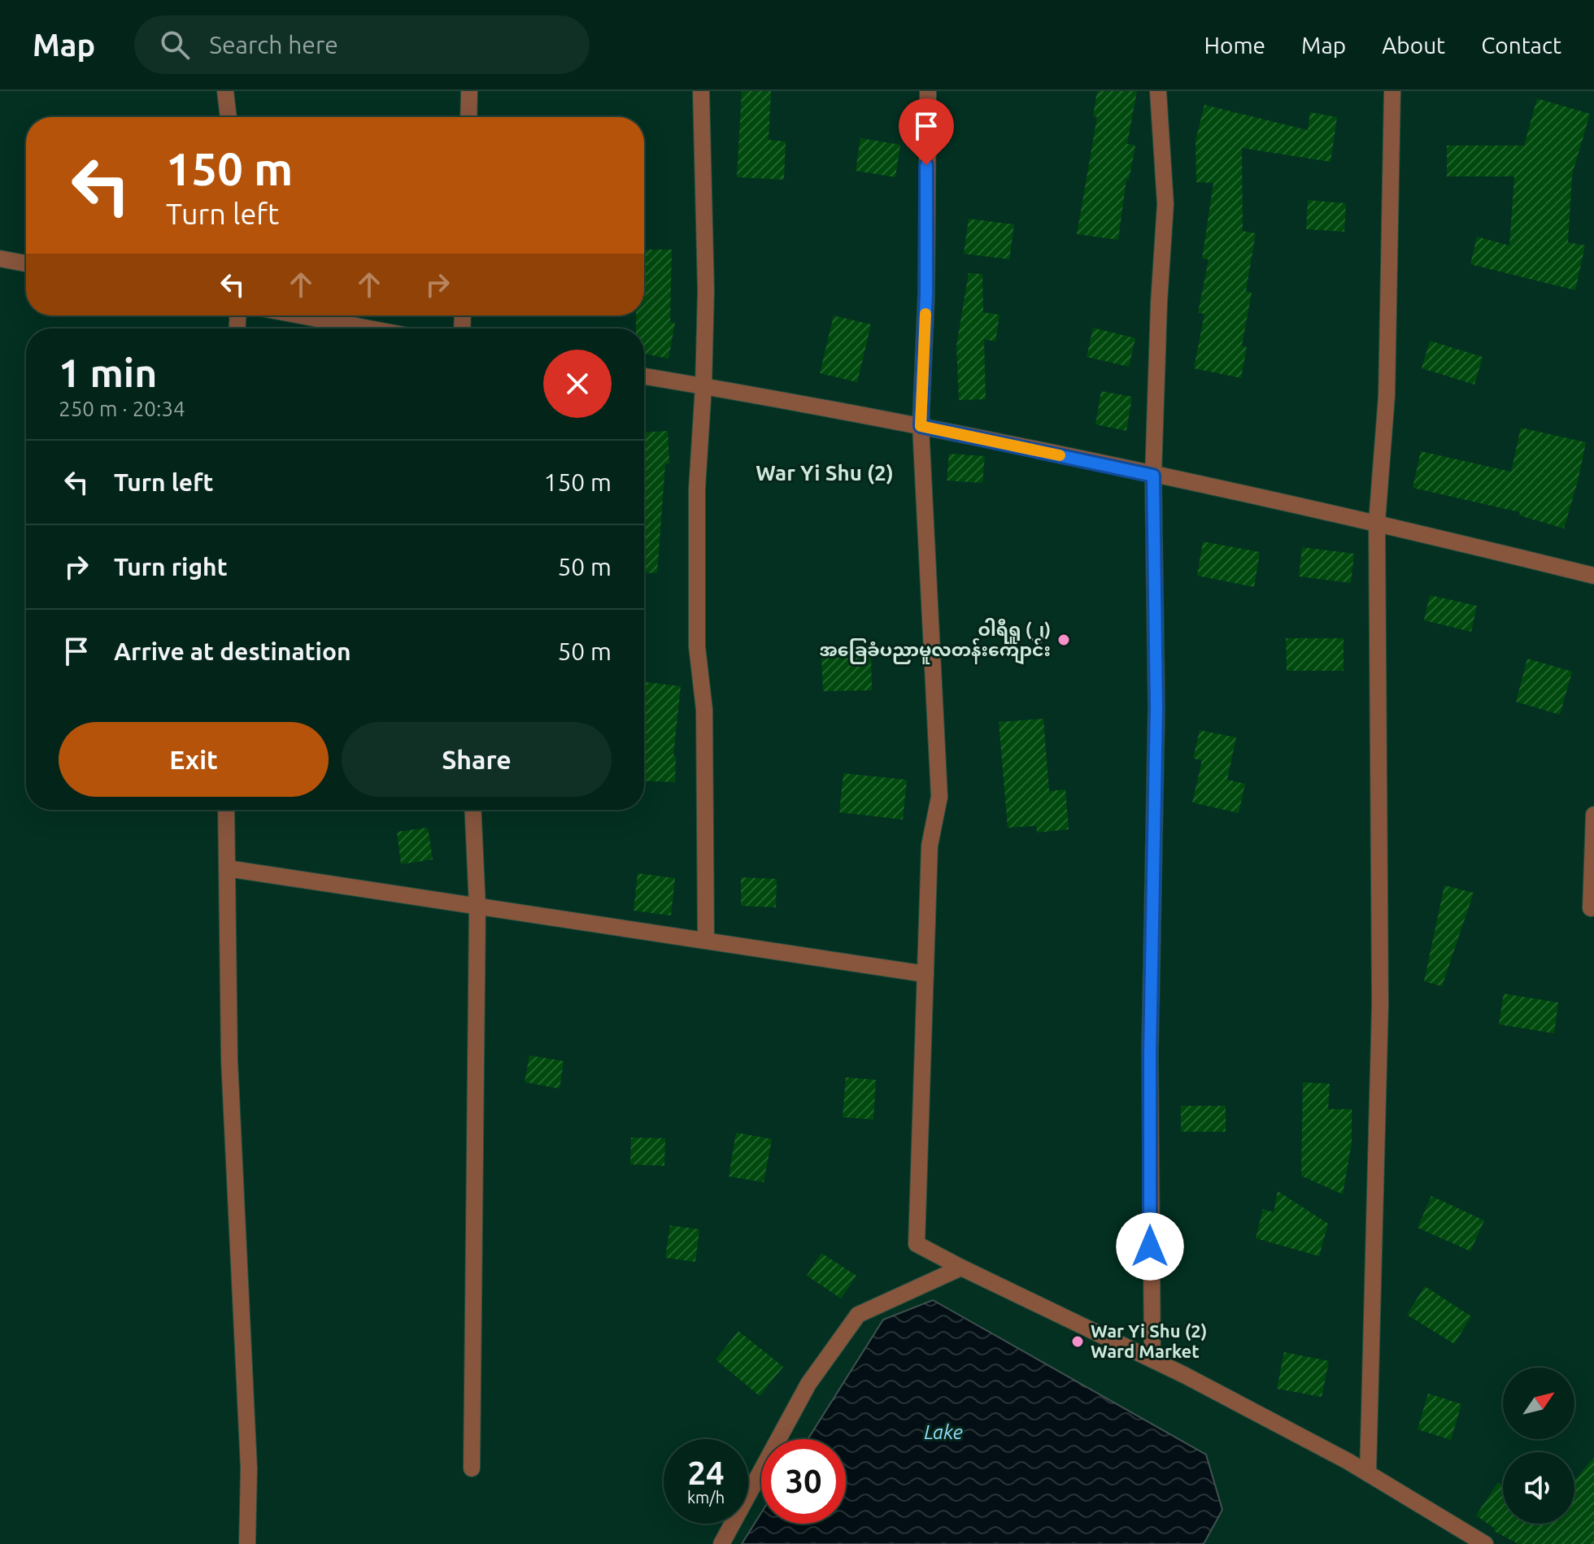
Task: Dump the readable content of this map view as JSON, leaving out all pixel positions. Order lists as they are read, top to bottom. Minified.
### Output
{"districts":["War Yi Shu (2)"],"water":["Lake"],"places":["ဝါရီရူ (၂) အခြေခံပညာမူလတန်းကျောင်း","War Yi Shu (2) Ward Market"],"north":"top right","page":{"header":"Map","search":"Search here","nav":["Home","Map","About","Contact"],"turn":["150 m","Turn left"],"heading":["1 min","250 m · 20:34"],"list":[{"name":"Turn left","value":"150 m"},{"name":"Turn right","value":"50 m"},{"name":"Arrive at destination","value":"50 m"}],"buttons":["Exit","Share"],"speed":"24 km/h","limit":"30"}}
